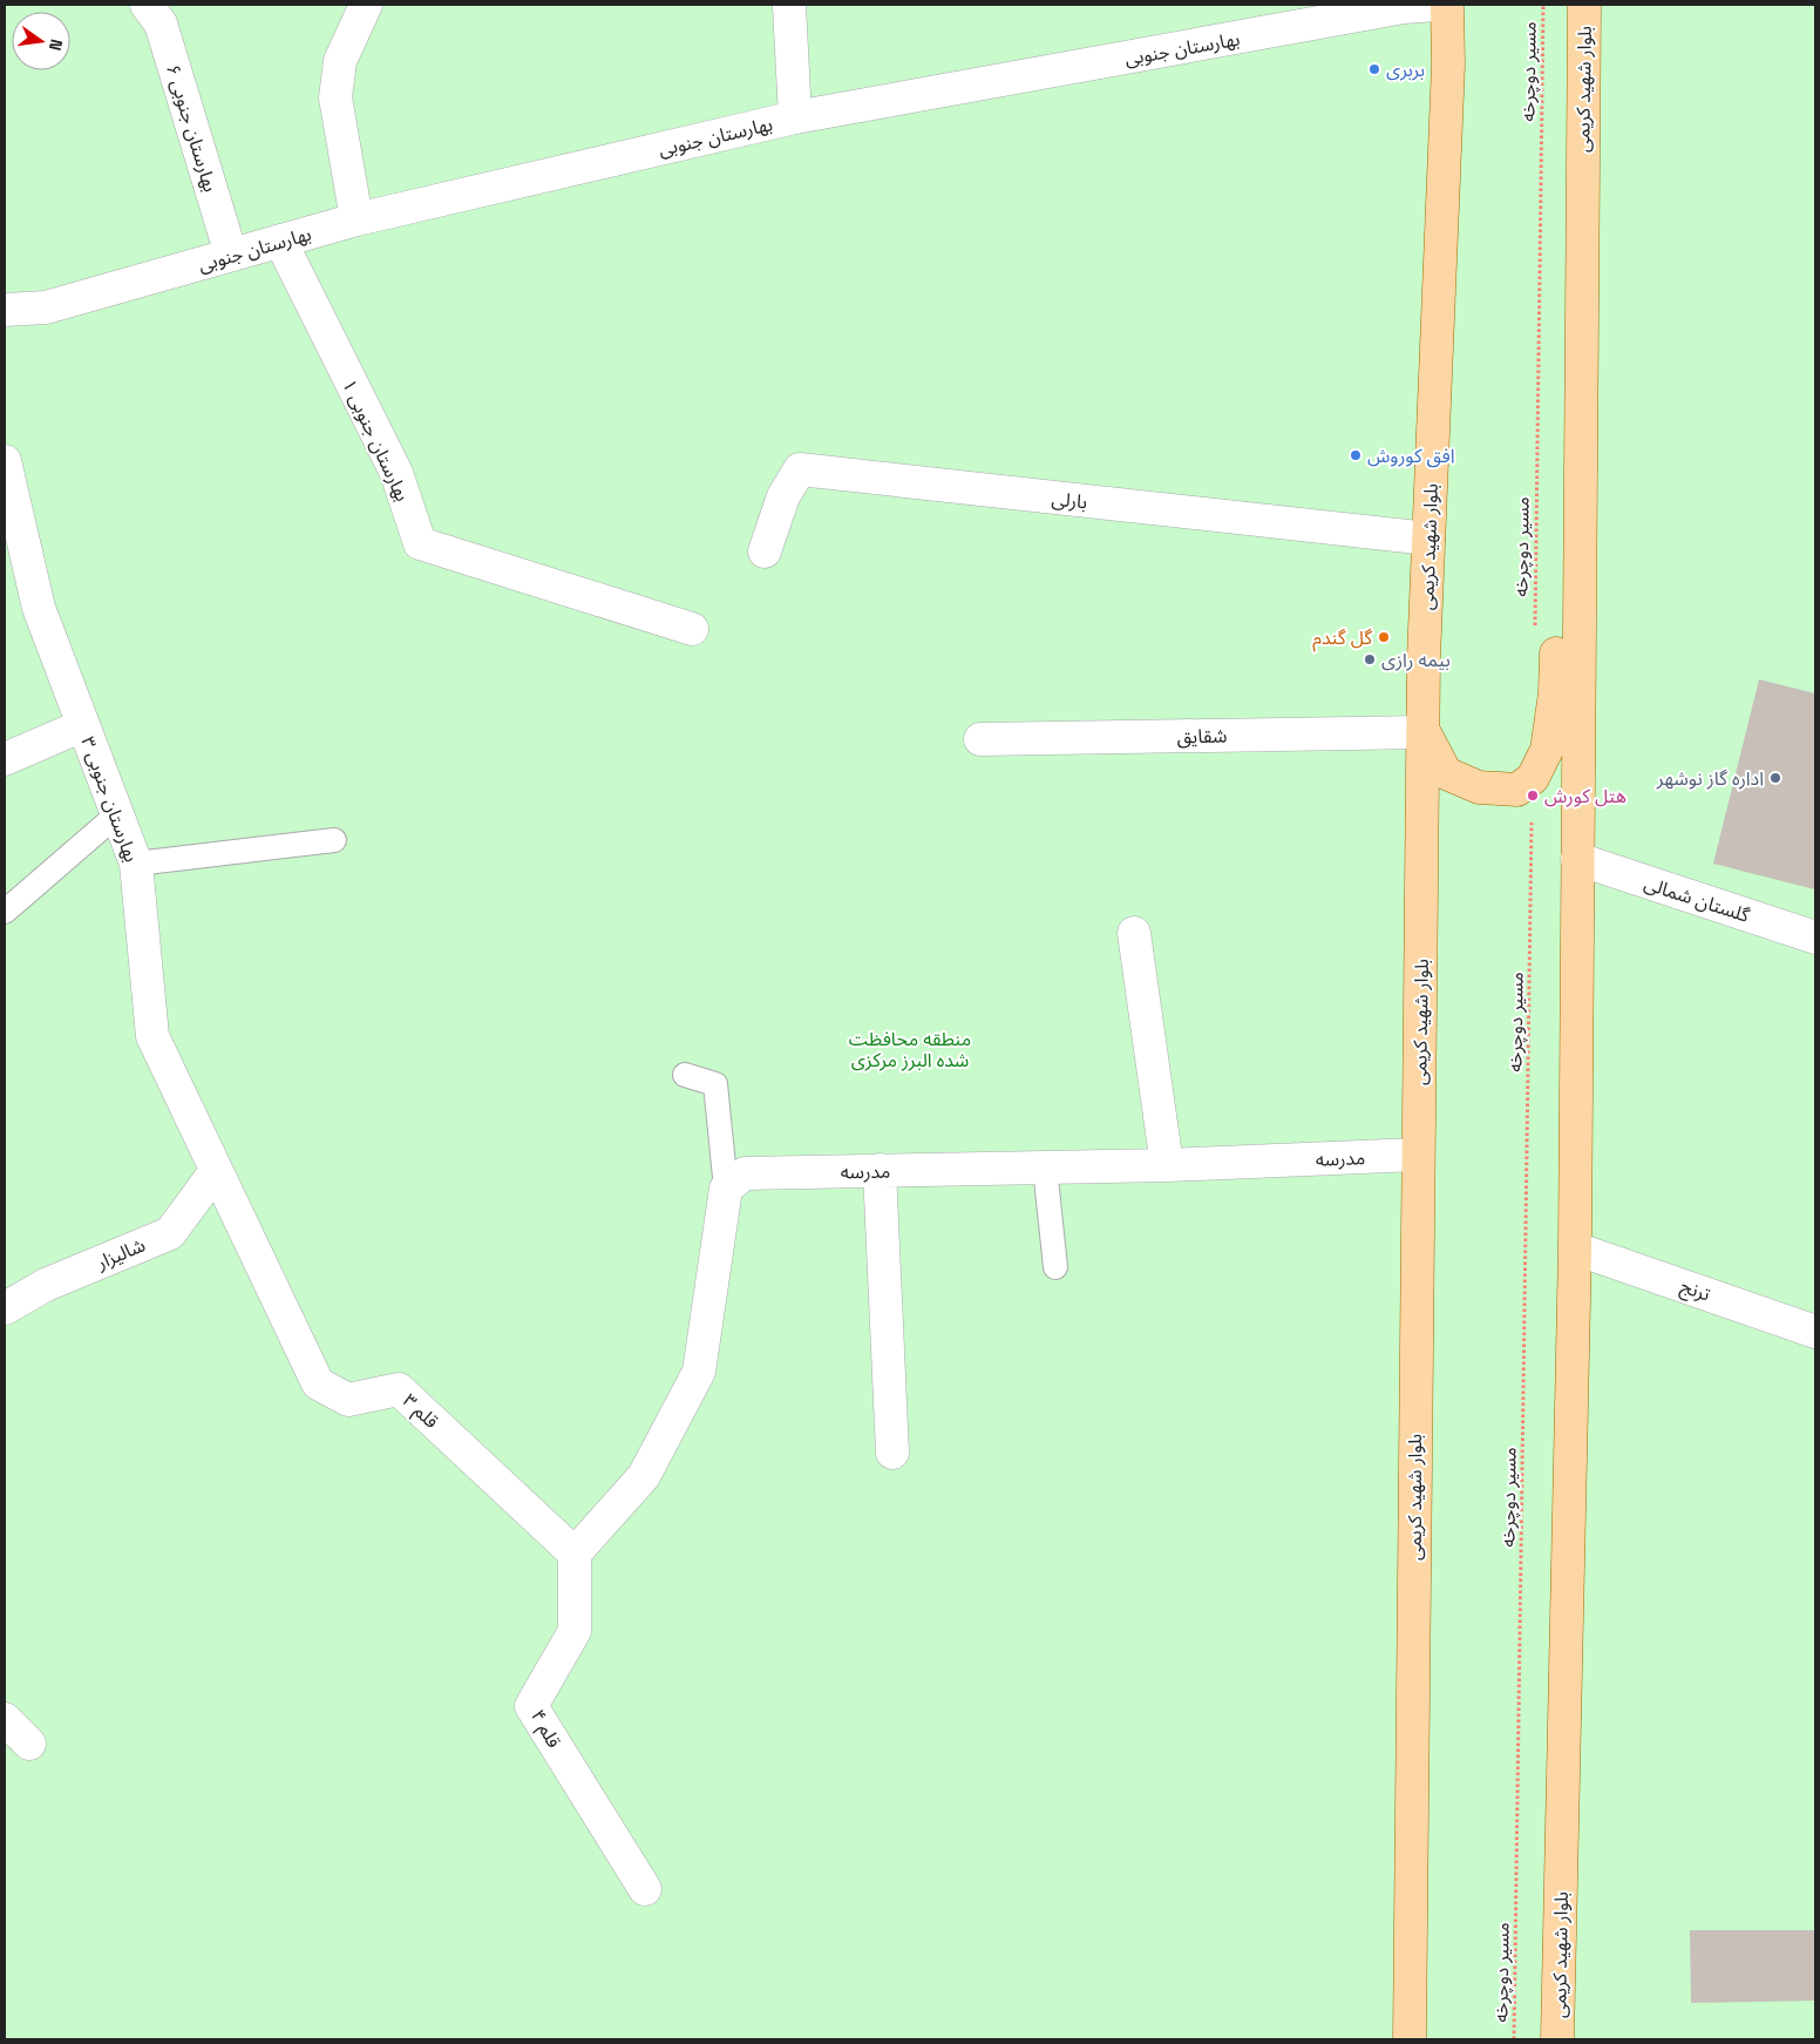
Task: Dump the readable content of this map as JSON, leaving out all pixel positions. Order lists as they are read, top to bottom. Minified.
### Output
{"streets":{"main road":["بلوار شهید کریمی"],"street":["بهارستان جنوبی","بهارستان جنوبی ۶","بهارستان جنوبی ۱","بارلی","شقایق","بهارستان جنوبی ۳","گلستان شمالی","مدرسه","شالیزار","ترنج","قلم ۳","قلم ۴"],"path":["مسیر دوچرخه"]},"crossings":[["بهارستان جنوبی","بهارستان جنوبی ۶"],["بهارستان جنوبی","بهارستان جنوبی ۱"],["بلوار شهید کریمی","بارلی"],["بلوار شهید کریمی","شقایق"],["بلوار شهید کریمی","گلستان شمالی"],["بلوار شهید کریمی","مدرسه"],["بلوار شهید کریمی","ترنج"],["بهارستان جنوبی ۳","شالیزار"],["بهارستان جنوبی ۳","قلم ۳"],["شالیزار","قلم ۳"],["قلم ۳","قلم ۴"]],"parks":["منطقه محافظت شده البرز مرکزی"],"places":["بربری","افق کوروش","گل گندم","بیمه رازی","اداره گاز نوشهر","هتل کورش"],"north":"right"}
